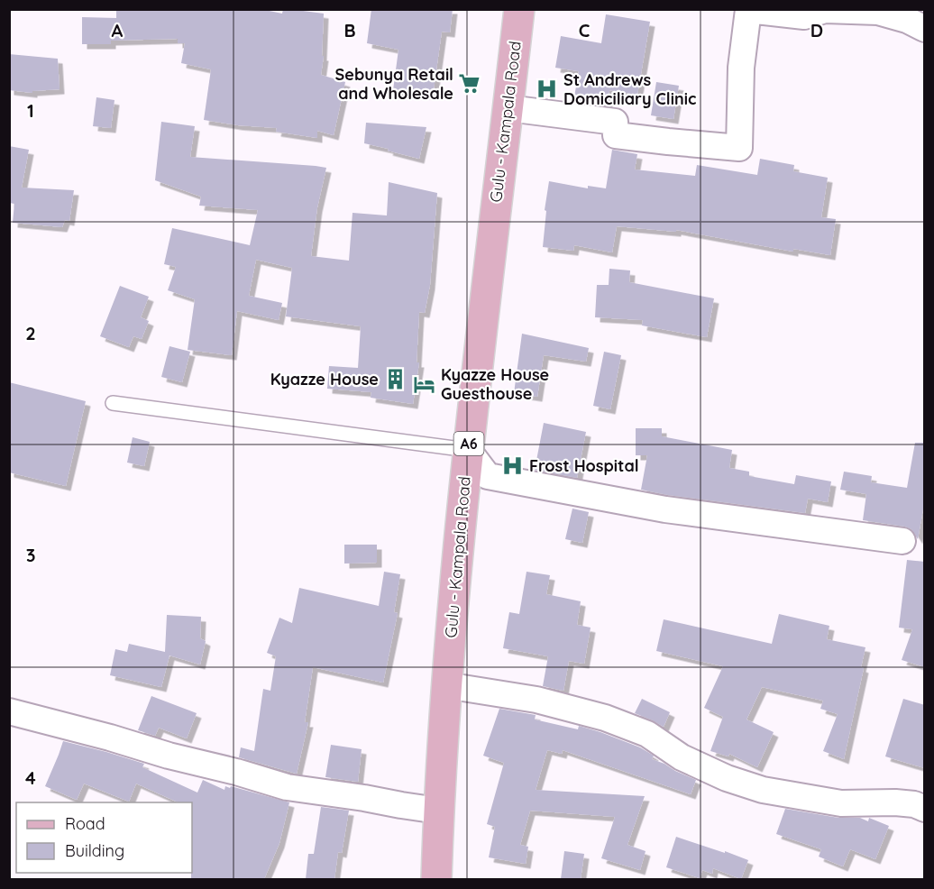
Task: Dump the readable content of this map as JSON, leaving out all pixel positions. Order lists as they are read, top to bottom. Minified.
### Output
{"streets":{"main road":["Gulu - Kampala Road","A6"]},"places":{"supermarket":["Sebunya Retail and Wholesale"],"hospital":["St Andrews Domiciliary Clinic","Frost Hospital"],"building":["Kyazze House"],"hotel":["Kyazze House Guesthouse"]},"legend":["Road","Building"],"grid":{"columns":["A","B","C","D"],"rows":["1","2","3","4"]}}
